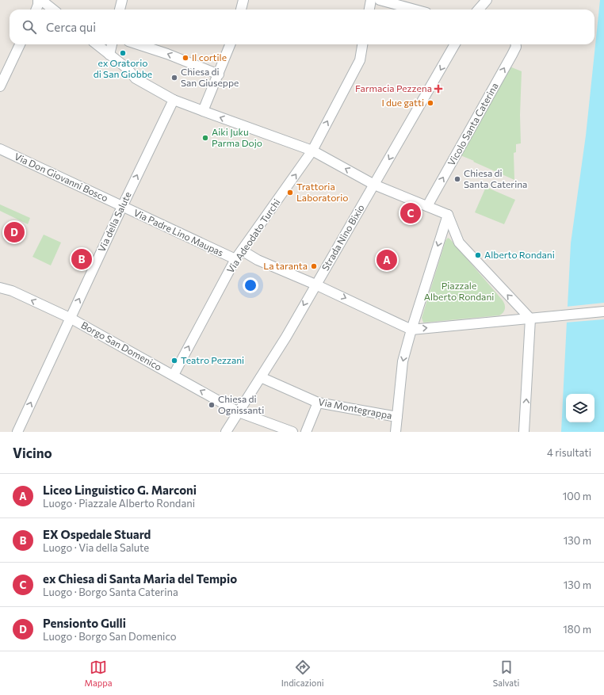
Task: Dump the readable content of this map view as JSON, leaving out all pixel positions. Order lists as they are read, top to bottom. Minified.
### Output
{"streets":{"street":["Vicolo Santa Caterina","Via Don Giovanni Bosco","Via della Salute","Via Padre Lino Maupas","Via Adeodato Turchi","Strada Nino Bixio","Borgo San Domenico","Via Montegrappa"]},"crossings":[["Via Don Giovanni Bosco","Via della Salute"],["Via Don Giovanni Bosco","Via Padre Lino Maupas"],["Via della Salute","Via Padre Lino Maupas"],["Via della Salute","Borgo San Domenico"],["Via Padre Lino Maupas","Via Adeodato Turchi"],["Via Adeodato Turchi","Borgo San Domenico"],["Strada Nino Bixio","Borgo San Domenico"],["Strada Nino Bixio","Via Montegrappa"]],"one_way":["Vicolo Santa Caterina","Via della Salute","Via Adeodato Turchi","Strada Nino Bixio","Borgo San Domenico"],"parks":["Piazzale Alberto Rondani"],"places":{"other":["ex Oratorio di San Giobbe","Il cortile","Chiesa di San Giuseppe","I due gatti","Aiki Juku Parma Dojo","Chiesa di Santa Caterina","Trattoria Laboratorio","Alberto Rondani","La taranta","Teatro Pezzani","Chiesa di Ognissanti"],"health":["Farmacia Pezzena"]},"page":{"search":"Cerca qui","pins":["C","D","B","A"],"heading":["Vicino","4 risultati"],"list":[{"mark":"A","name":"Liceo Linguistico G. Marconi","note":"Luogo · Piazzale Alberto Rondani","value":"100 m"},{"mark":"B","name":"EX Ospedale Stuard","note":"Luogo · Via della Salute","value":"130 m"},{"mark":"C","name":"ex Chiesa di Santa Maria del Tempio","note":"Luogo · Borgo Santa Caterina","value":"130 m"},{"mark":"D","name":"Pensionto Gulli","note":"Luogo · Borgo San Domenico","value":"180 m"}],"nav":["Mappa","Indicazioni","Salvati"]}}
